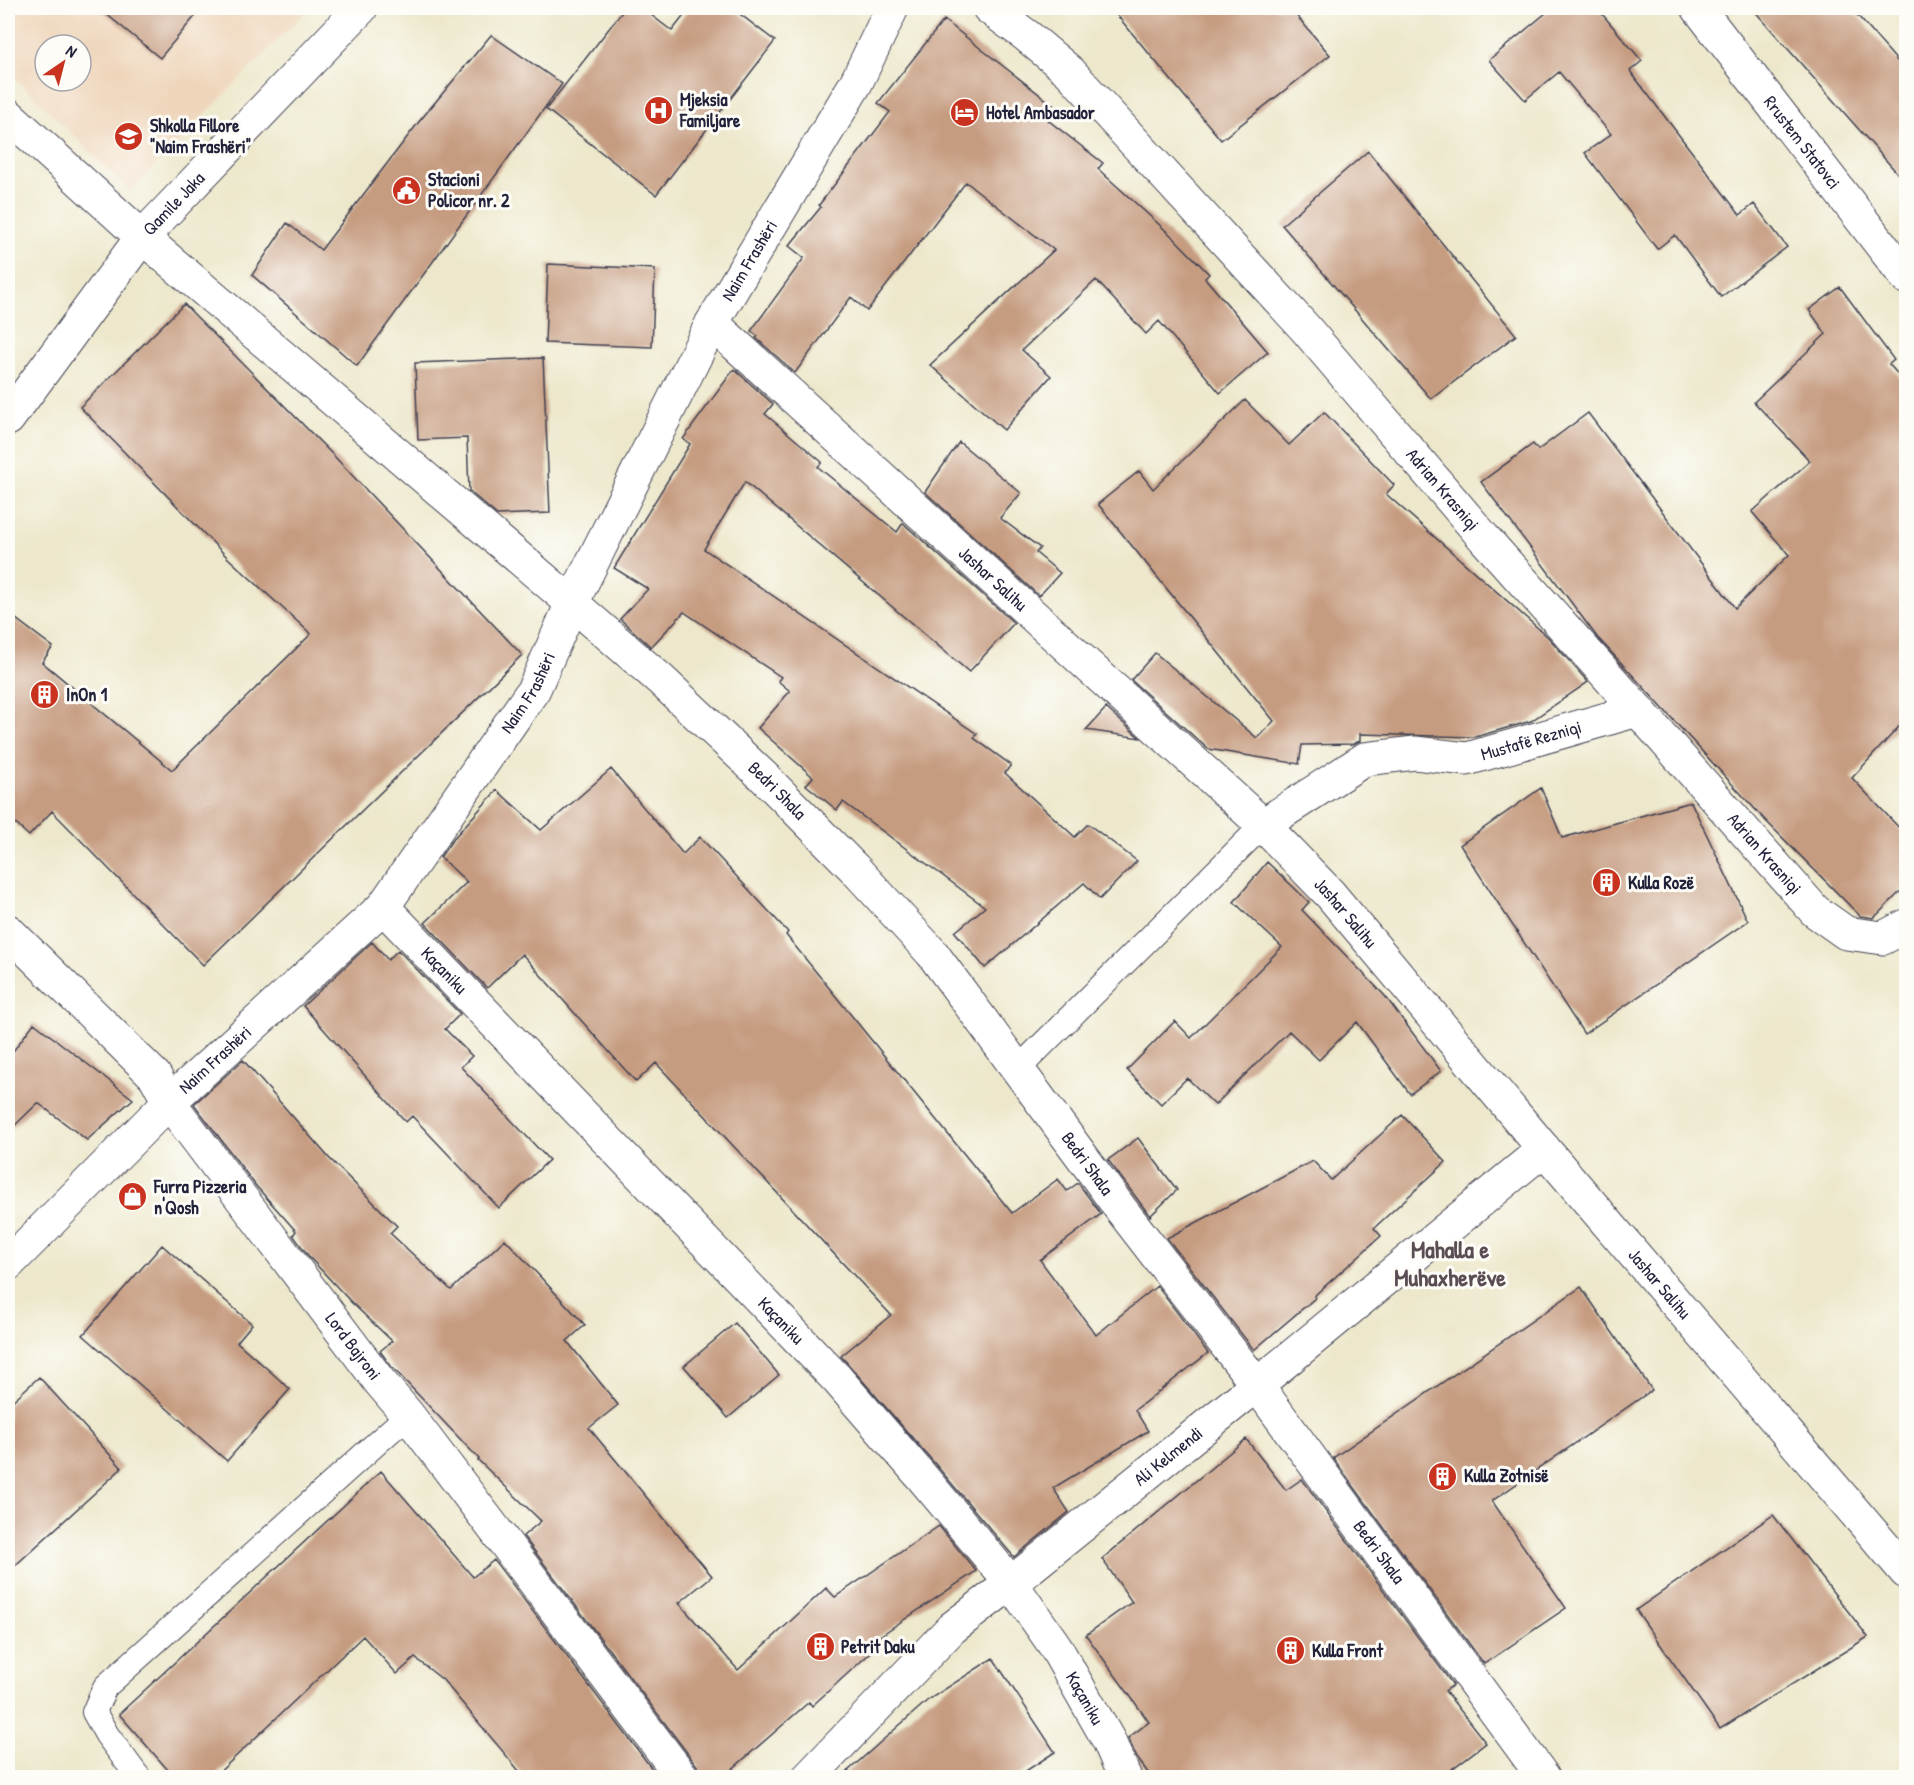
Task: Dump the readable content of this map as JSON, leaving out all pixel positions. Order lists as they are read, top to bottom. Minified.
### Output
{"streets":{"street":["Rrustem Statovci","Qamile Jaka","Naim Frashëri","Adrian Krasniqi","Jashar Salihu","Mustafë Rezniqi","Bedri Shala","Kaçaniku","Lord Bajroni","Ali Kelmendi"]},"crossings":[["Qamile Jaka","Bedri Shala"],["Naim Frashëri","Jashar Salihu"],["Naim Frashëri","Bedri Shala"],["Naim Frashëri","Kaçaniku"],["Naim Frashëri","Lord Bajroni"],["Adrian Krasniqi","Mustafë Rezniqi"],["Jashar Salihu","Mustafë Rezniqi"],["Jashar Salihu","Ali Kelmendi"],["Bedri Shala","Ali Kelmendi"],["Kaçaniku","Ali Kelmendi"]],"districts":["Mahalla e Muhaxherëve"],"places":{"hospital":["Mjeksia Familjare"],"hotel":["Hotel Ambasador"],"school or university":["Shkolla Fillore \"Naim Frashëri\""],"public building":["Stacioni Policor nr. 2"],"building":["InOn 1","Kulla Rozë","Kulla Zotnisë","Petrit Daku","Kulla Front"],"shop":["Furra Pizzeria n'Qosh"]},"north":"top right"}
